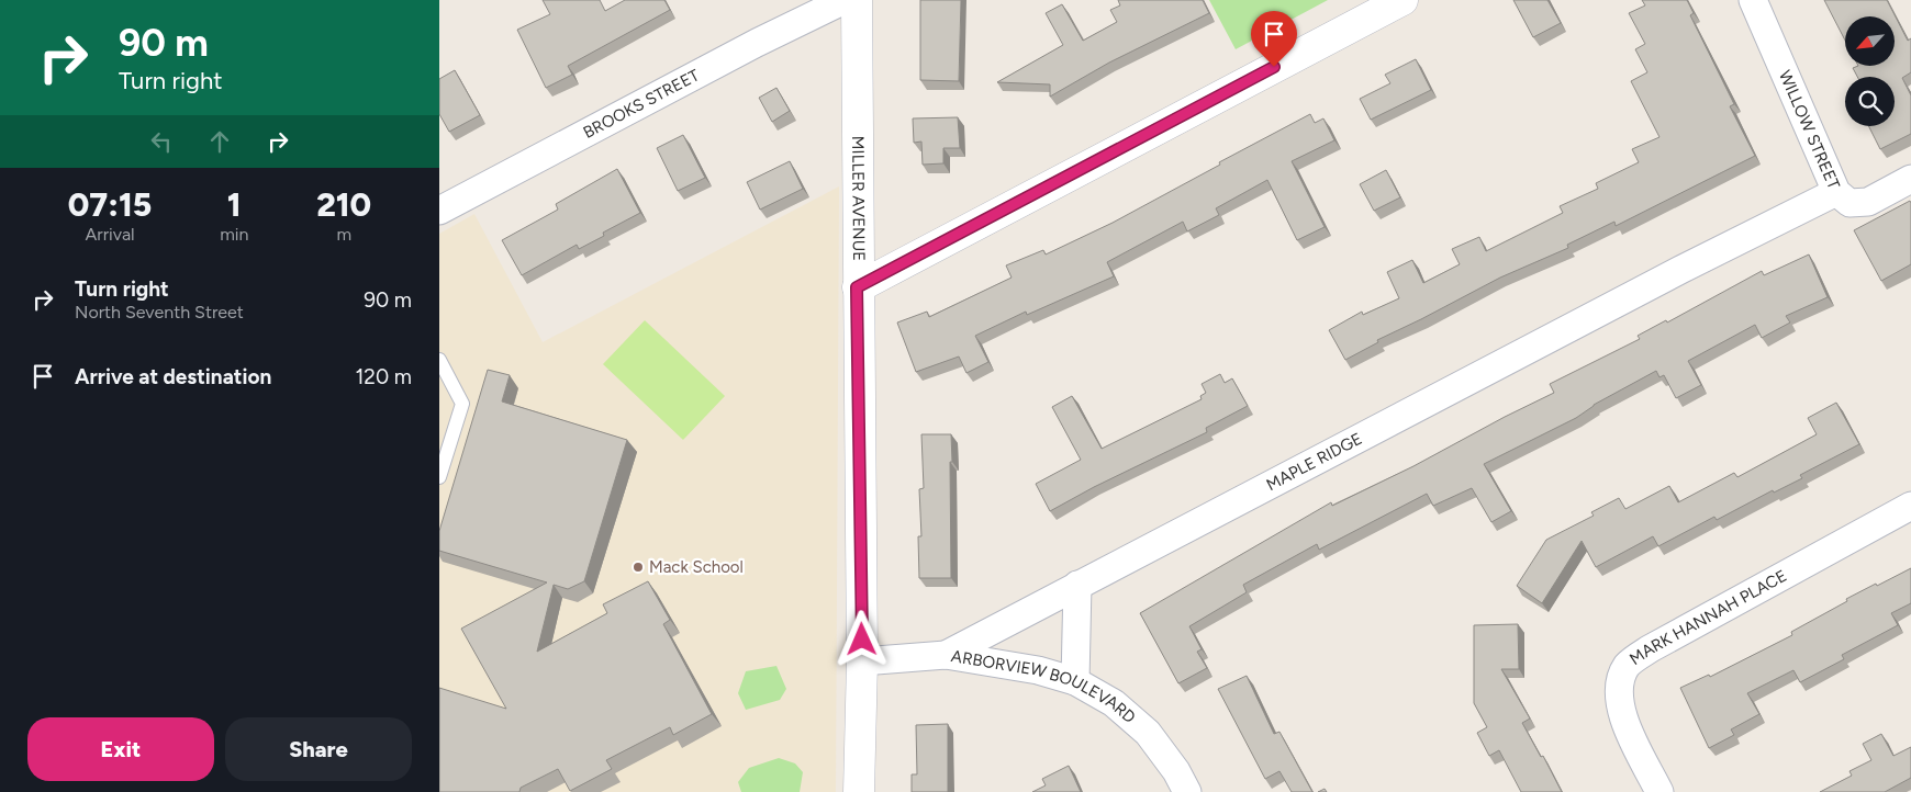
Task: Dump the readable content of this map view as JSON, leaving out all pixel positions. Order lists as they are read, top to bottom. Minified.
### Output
{"streets":{"main road":["MILLER AVENUE"],"street":["BROOKS STREET","WILLOW STREET","MAPLE RIDGE","MARK HANNAH PLACE","ARBORVIEW BOULEVARD"]},"crossings":[["WILLOW STREET","MAPLE RIDGE"],["MILLER AVENUE","ARBORVIEW BOULEVARD"],["MAPLE RIDGE","ARBORVIEW BOULEVARD"]],"places":["Mack School"],"north":"bottom left","page":{"turn":["90 m","Turn right"],"eta":["07:15","Arrival","1","min","210","m"],"list":[{"name":"Turn right","note":"North Seventh Street","value":"90 m"},{"name":"Arrive at destination","value":"120 m"}],"buttons":["Exit","Share"]}}
